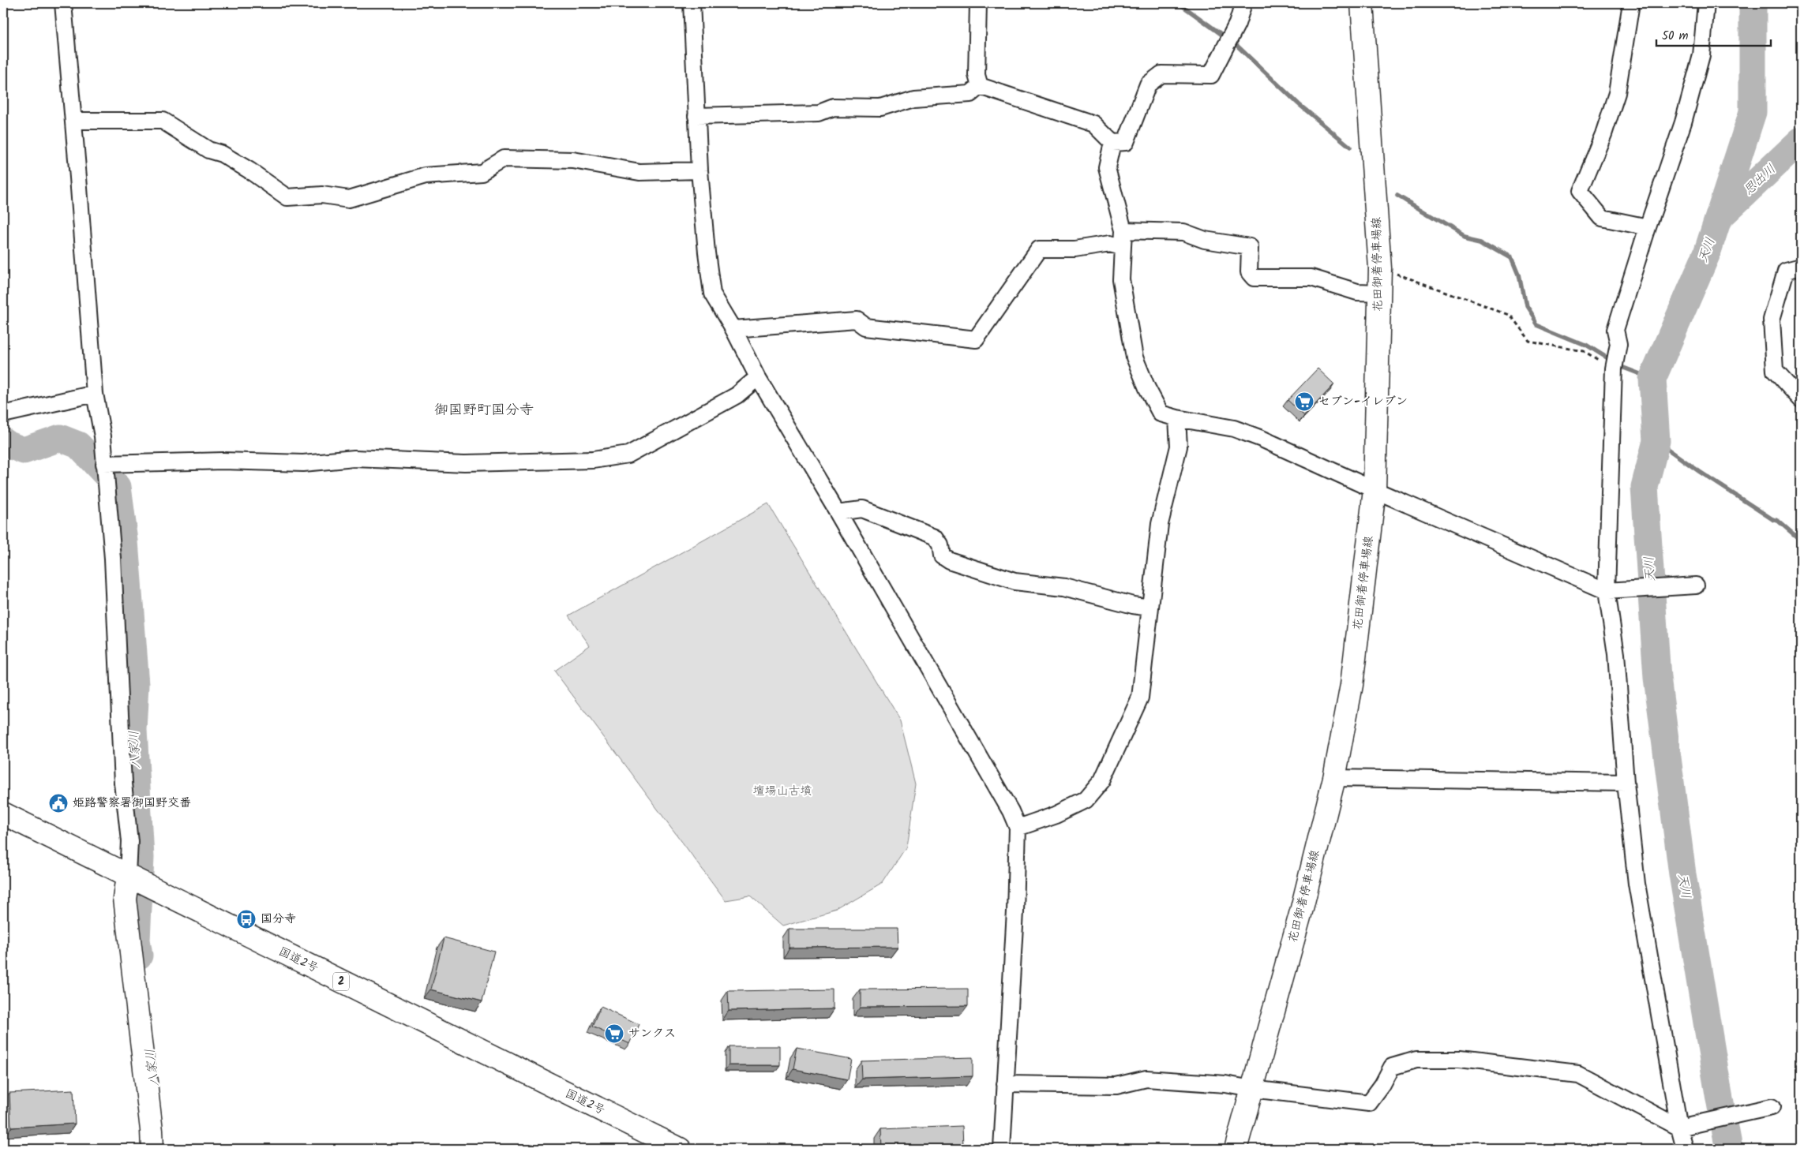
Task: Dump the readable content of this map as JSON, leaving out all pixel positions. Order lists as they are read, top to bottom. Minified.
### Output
{"streets":{"main road":["花田御着停車場線","国道2号","2"]},"districts":["御国野町国分寺"],"water":["思出川","天川","八家川"],"parks":["壇場山古墳"],"places":{"supermarket":["セブン-イレブン","サンクス"],"public building":["姫路警察署御国野交番"],"bus stop":["国分寺"]},"scale_bar":"50 m"}
